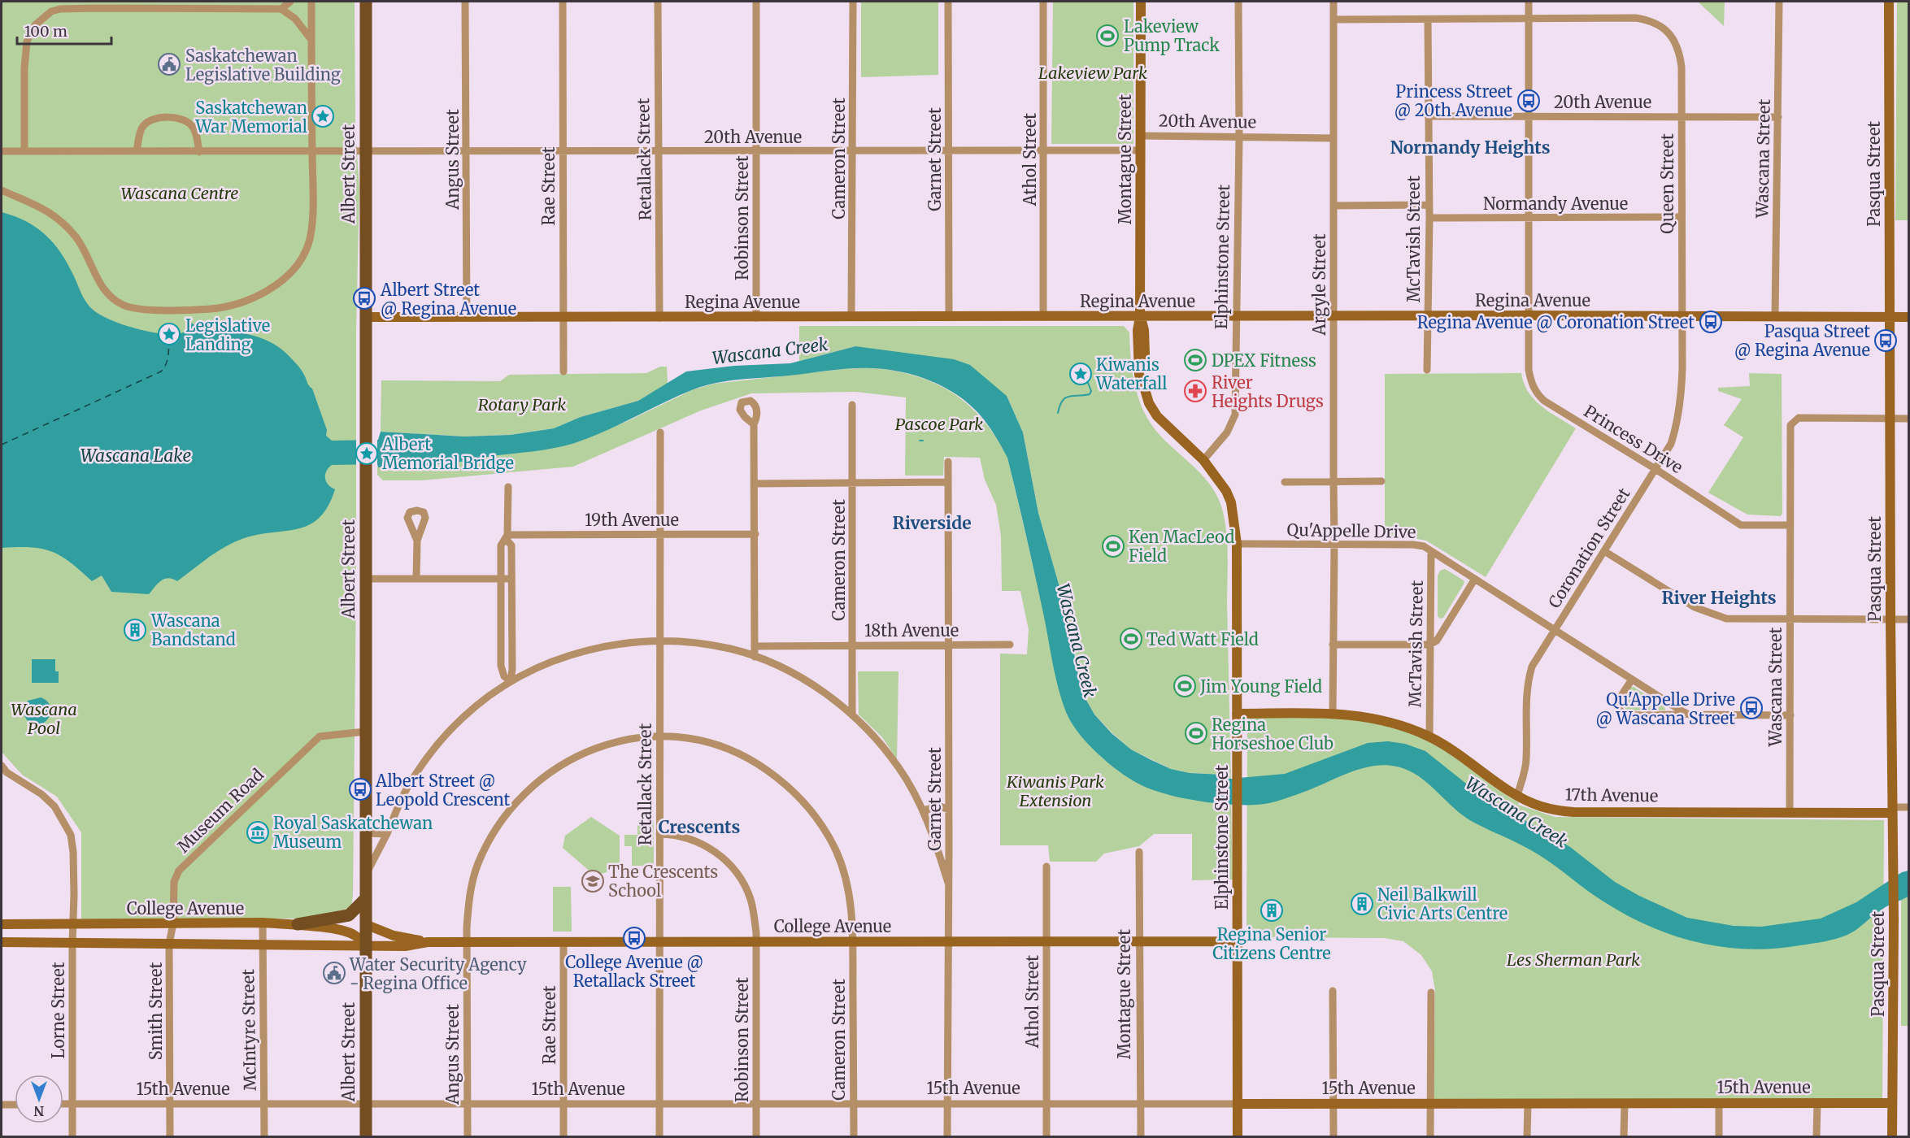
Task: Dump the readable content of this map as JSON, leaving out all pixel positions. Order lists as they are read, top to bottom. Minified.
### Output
{"streets":{"main road":["Albert Street"],"street":["20th Avenue","Cameron Street","Wascana Street","Angus Street","Retallack Street","Garnet Street","Athol Street","Montague Street","Pasqua Street","Queen Street","Rae Street","Normandy Avenue","Robinson Street","McTavish Street","Elphinstone Street","Argyle Street","Regina Avenue","Princess Drive","19th Avenue","Qu'Appelle Drive","Coronation Street","18th Avenue","17th Avenue","Museum Road","College Avenue","Lorne Street","Smith Street","McIntyre Street","15th Avenue"]},"crossings":[["20th Avenue","Cameron Street"],["20th Avenue","Wascana Street"],["20th Avenue","Angus Street"],["20th Avenue","Retallack Street"],["20th Avenue","Garnet Street"],["20th Avenue","Athol Street"],["20th Avenue","Montague Street"],["20th Avenue","Albert Street"],["20th Avenue","Queen Street"],["20th Avenue","Rae Street"],["20th Avenue","Robinson Street"],["20th Avenue","McTavish Street"],["20th Avenue","Elphinstone Street"],["20th Avenue","Argyle Street"],["20th Avenue","Princess Drive"],["Cameron Street","Angus Street"],["Cameron Street","Retallack Street"],["Cameron Street","Regina Avenue"],["Cameron Street","18th Avenue"],["Cameron Street","College Avenue"],["Cameron Street","15th Avenue"],["Wascana Street","Pasqua Street"],["Wascana Street","Regina Avenue"],["Wascana Street","Princess Drive"],["Wascana Street","Qu'Appelle Drive"],["Wascana Street","17th Avenue"],["Angus Street","Retallack Street"],["Angus Street","Regina Avenue"],["Angus Street","College Avenue"],["Angus Street","15th Avenue"],["Retallack Street","Robinson Street"],["Retallack Street","Regina Avenue"],["Retallack Street","19th Avenue"],["Retallack Street","College Avenue"],["Retallack Street","15th Avenue"],["Garnet Street","Regina Avenue"],["Garnet Street","18th Avenue"],["Garnet Street","College Avenue"],["Garnet Street","15th Avenue"],["Athol Street","Regina Avenue"],["Athol Street","College Avenue"],["Athol Street","15th Avenue"],["Montague Street","Elphinstone Street"],["Montague Street","Regina Avenue"],["Montague Street","College Avenue"],["Montague Street","15th Avenue"],["Albert Street","Regina Avenue"],["Albert Street","Museum Road"],["Albert Street","College Avenue"],["Albert Street","15th Avenue"],["Pasqua Street","Regina Avenue"],["Pasqua Street","17th Avenue"],["Pasqua Street","15th Avenue"],["Queen Street","Normandy Avenue"],["Queen Street","McTavish Street"],["Queen Street","Argyle Street"],["Queen Street","Regina Avenue"],["Queen Street","Princess Drive"],["Queen Street","Coronation Street"],["Rae Street","Regina Avenue"],["Rae Street","College Avenue"],["Rae Street","15th Avenue"],["Normandy Avenue","McTavish Street"],["Normandy Avenue","Princess Drive"],["Robinson Street","Regina Avenue"],["Robinson Street","College Avenue"],["Robinson Street","15th Avenue"],["McTavish Street","Regina Avenue"],["McTavish Street","Qu'Appelle Drive"],["McTavish Street","17th Avenue"],["Elphinstone Street","Regina Avenue"],["Elphinstone Street","Qu'Appelle Drive"],["Elphinstone Street","17th Avenue"],["Elphinstone Street","College Avenue"],["Elphinstone Street","15th Avenue"],["Argyle Street","Regina Avenue"],["Argyle Street","Qu'Appelle Drive"],["Argyle Street","17th Avenue"],["Regina Avenue","Princess Drive"],["Regina Avenue","Coronation Street"],["Princess Drive","Coronation Street"],["Qu'Appelle Drive","Coronation Street"],["Coronation Street","17th Avenue"],["Museum Road","College Avenue"],["Museum Road","Smith Street"],["College Avenue","Lorne Street"],["College Avenue","Smith Street"],["College Avenue","McIntyre Street"],["Lorne Street","15th Avenue"],["Smith Street","15th Avenue"],["McIntyre Street","15th Avenue"]],"districts":["Normandy Heights","Riverside","River Heights","Crescents"],"water":["Wascana Creek","Wascana Lake"],"parks":["Lakeview Park","Wascana Centre","Rotary Park","Pascoe Park","Wascana Pool","Kiwanis Park Extension","Les Sherman Park"],"places":{"sports":["Lakeview Pump Track","DPEX Fitness","Ken MacLeod Field","Ted Watt Field","Jim Young Field","Regina Horseshoe Club"],"public building":["Saskatchewan Legislative Building","Water Security Agency - Regina Office"],"bus stop":["Princess Street @ 20th Avenue","Albert Street @ Regina Avenue","Regina Avenue @ Coronation Street","Pasqua Street @ Regina Avenue","Qu'Appelle Drive @ Wascana Street","Albert Street @ Leopold Crescent","College Avenue @ Retallack Street"],"place":["Saskatchewan War Memorial","Legislative Landing","Kiwanis Waterfall","Albert Memorial Bridge"],"pharmacy":["River Heights Drugs"],"building":["Wascana Bandstand","Neil Balkwill Civic Arts Centre","Regina Senior Citizens Centre"],"museum":["Royal Saskatchewan Museum"],"school or university":["The Crescents School"]},"scale_bar":"100 m","north":"bottom"}
